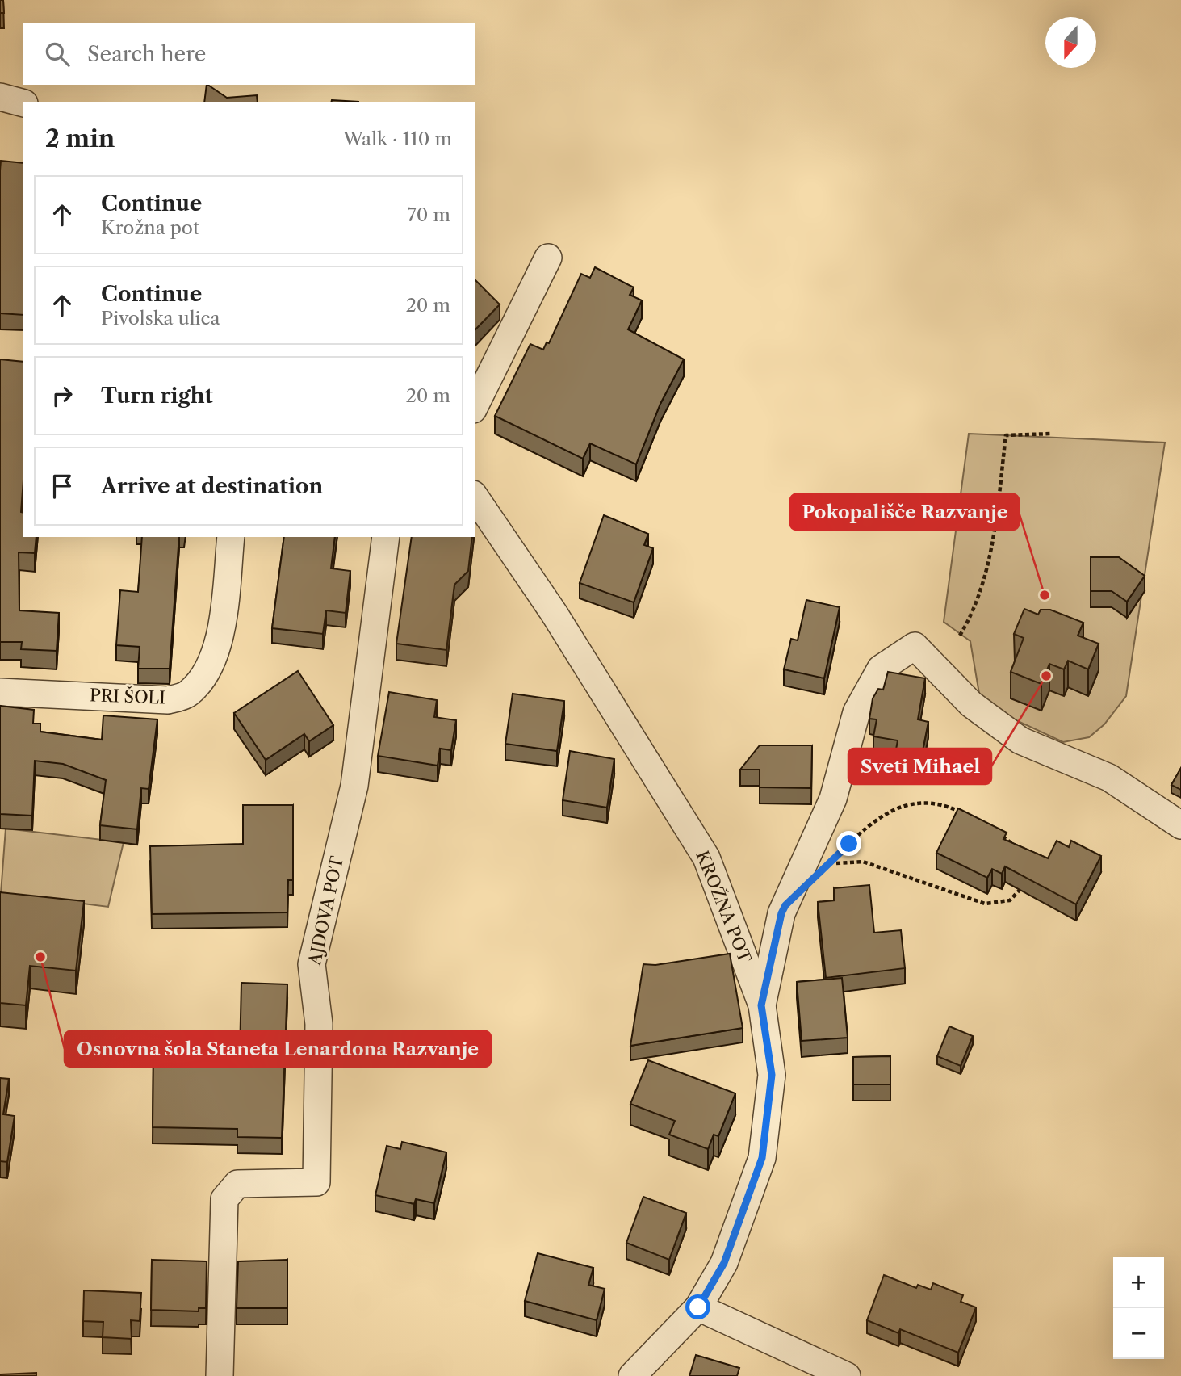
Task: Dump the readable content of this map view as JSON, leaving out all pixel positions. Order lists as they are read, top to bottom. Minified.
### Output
{"streets":{"street":["PRI ŠOLI","KROŽNA POT","AJDOVA POT"]},"places":["Pokopališče Razvanje","Sveti Mihael","Osnovna šola Staneta Lenardona Razvanje"],"north":"bottom","page":{"search":"Search here","heading":["2 min","Walk · 110 m"],"list":[["Continue","Krožna pot","70 m"],["Continue","Pivolska ulica","20 m"],["Turn right","20 m"],"Arrive at destination"],"map_buttons":["+","−"]}}
